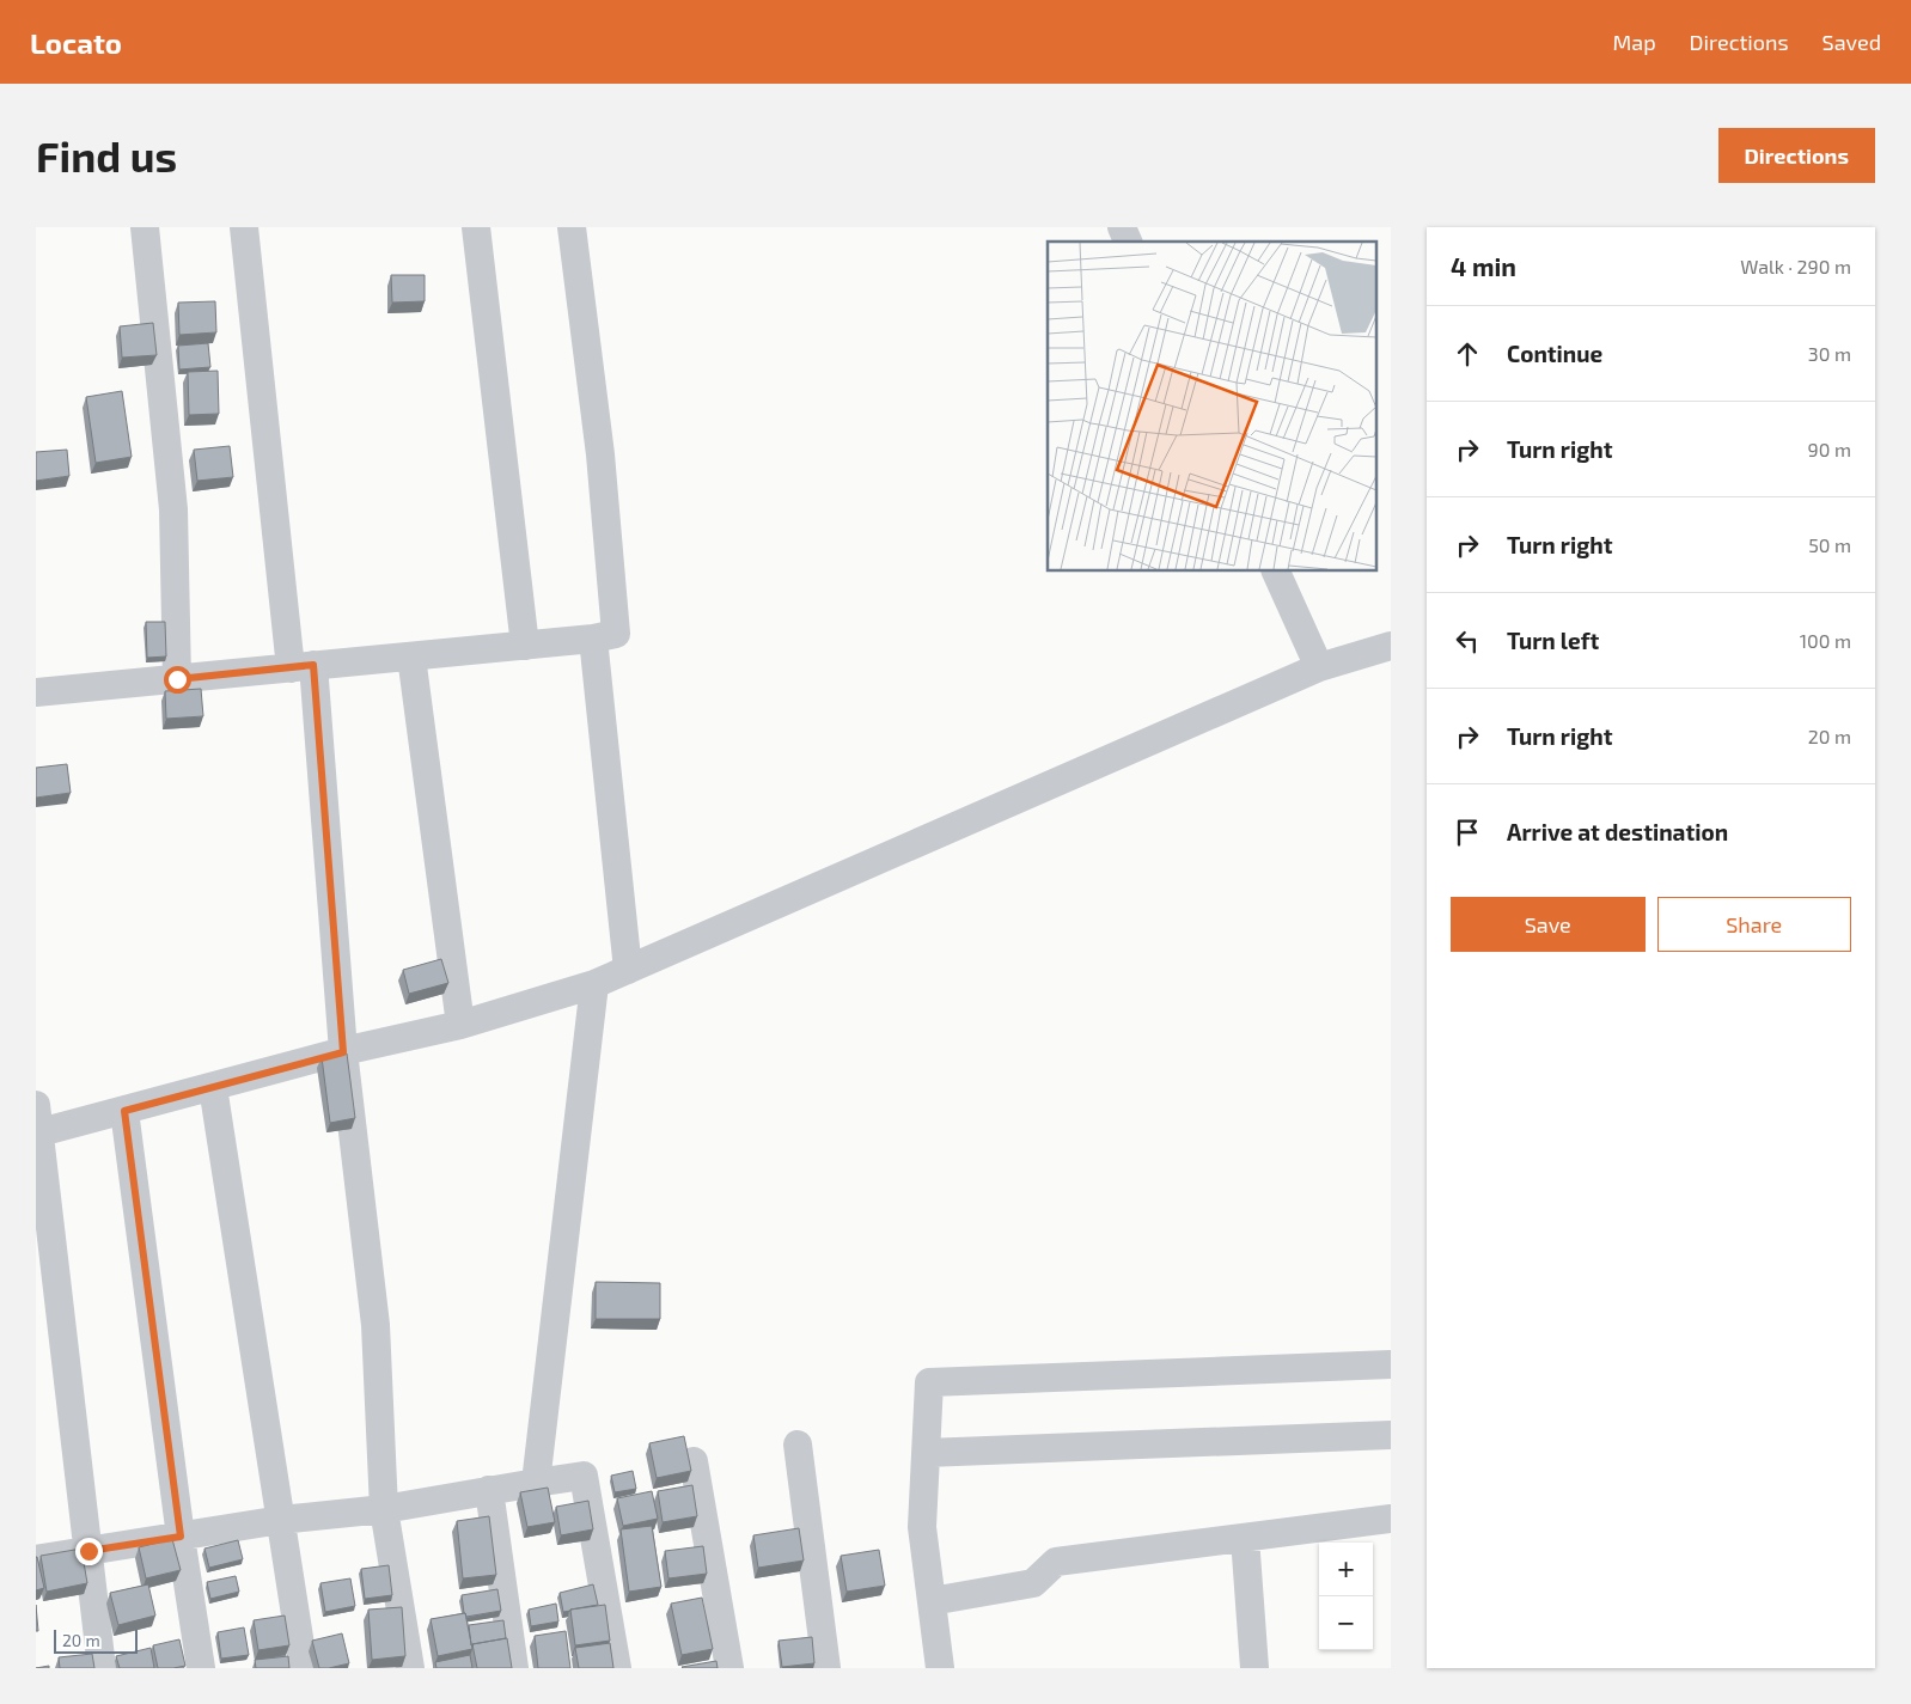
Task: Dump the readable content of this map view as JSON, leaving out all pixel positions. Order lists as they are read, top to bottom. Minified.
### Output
{"scale_bar":"20 m","page":{"header":"Locato","nav":["Map","Directions","Saved"],"buttons":["Directions",["Save","Share"]],"title":"Find us","heading":["4 min","Walk · 290 m"],"list":[["Continue","30 m"],["Turn right","90 m"],["Turn right","50 m"],["Turn left","100 m"],["Turn right","20 m"],"Arrive at destination"],"map_buttons":["+","−"],"scale":"20 m"}}
